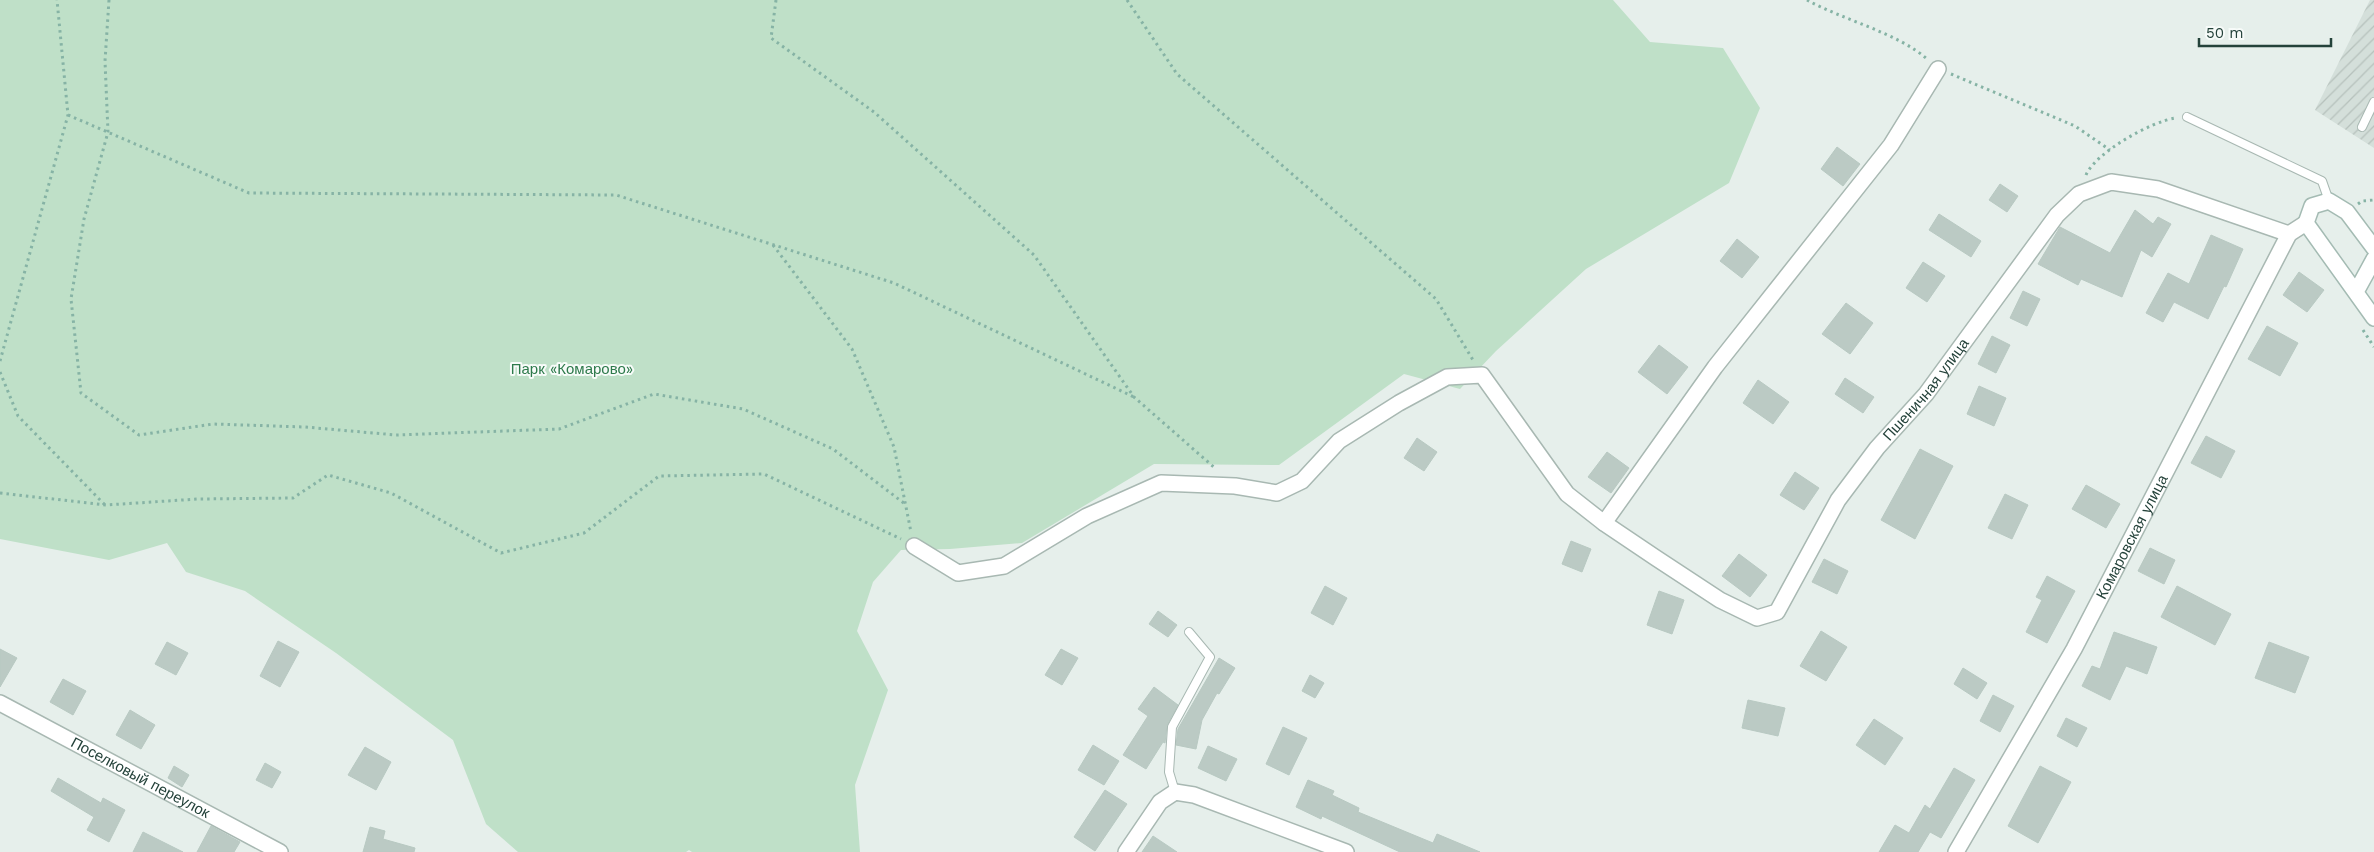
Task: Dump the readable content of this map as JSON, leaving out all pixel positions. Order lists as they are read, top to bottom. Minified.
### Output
{"streets":{"street":["Пшеничная улица","Комаровская улица","Поселковый переулок"]},"crossings":[["Пшеничная улица","Комаровская улица"]],"parks":["Парк «Комарово»"],"scale_bar":"50 m"}
